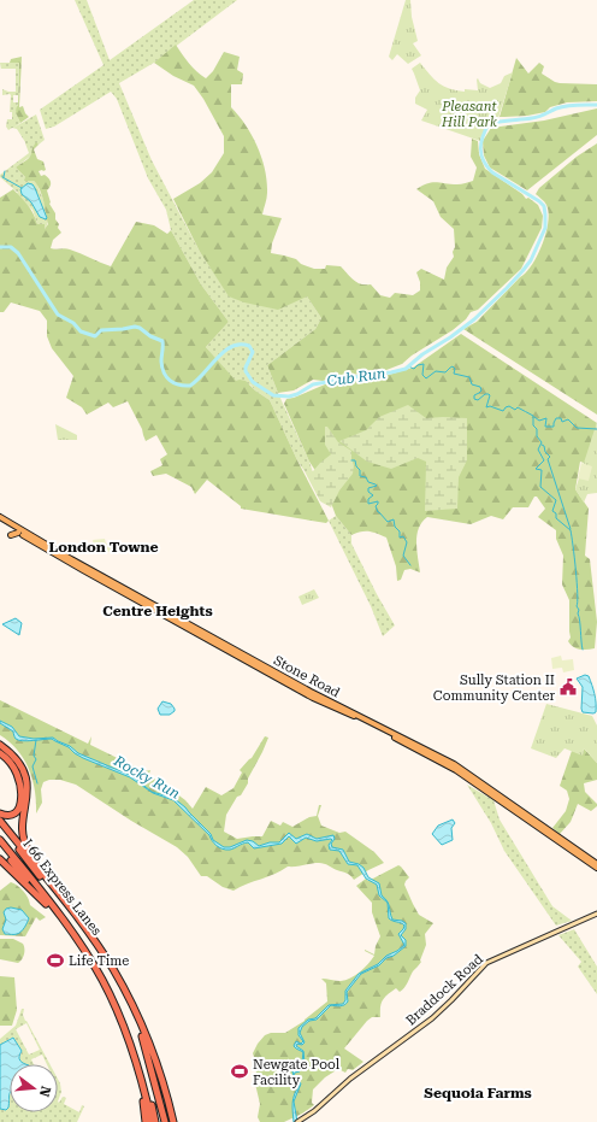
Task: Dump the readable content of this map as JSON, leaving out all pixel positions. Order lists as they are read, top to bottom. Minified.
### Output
{"streets":{"highway":["I 66 Express Lanes"],"main road":["Stone Road","Braddock Road"]},"districts":["London Towne","Centre Heights","Sequoia Farms"],"water":["Cub Run","Rocky Run"],"parks":["Pleasant Hill Park"],"places":{"public building":["Sully Station II Community Center"],"sports":["Life Time","Newgate Pool Facility"]},"north":"right"}
